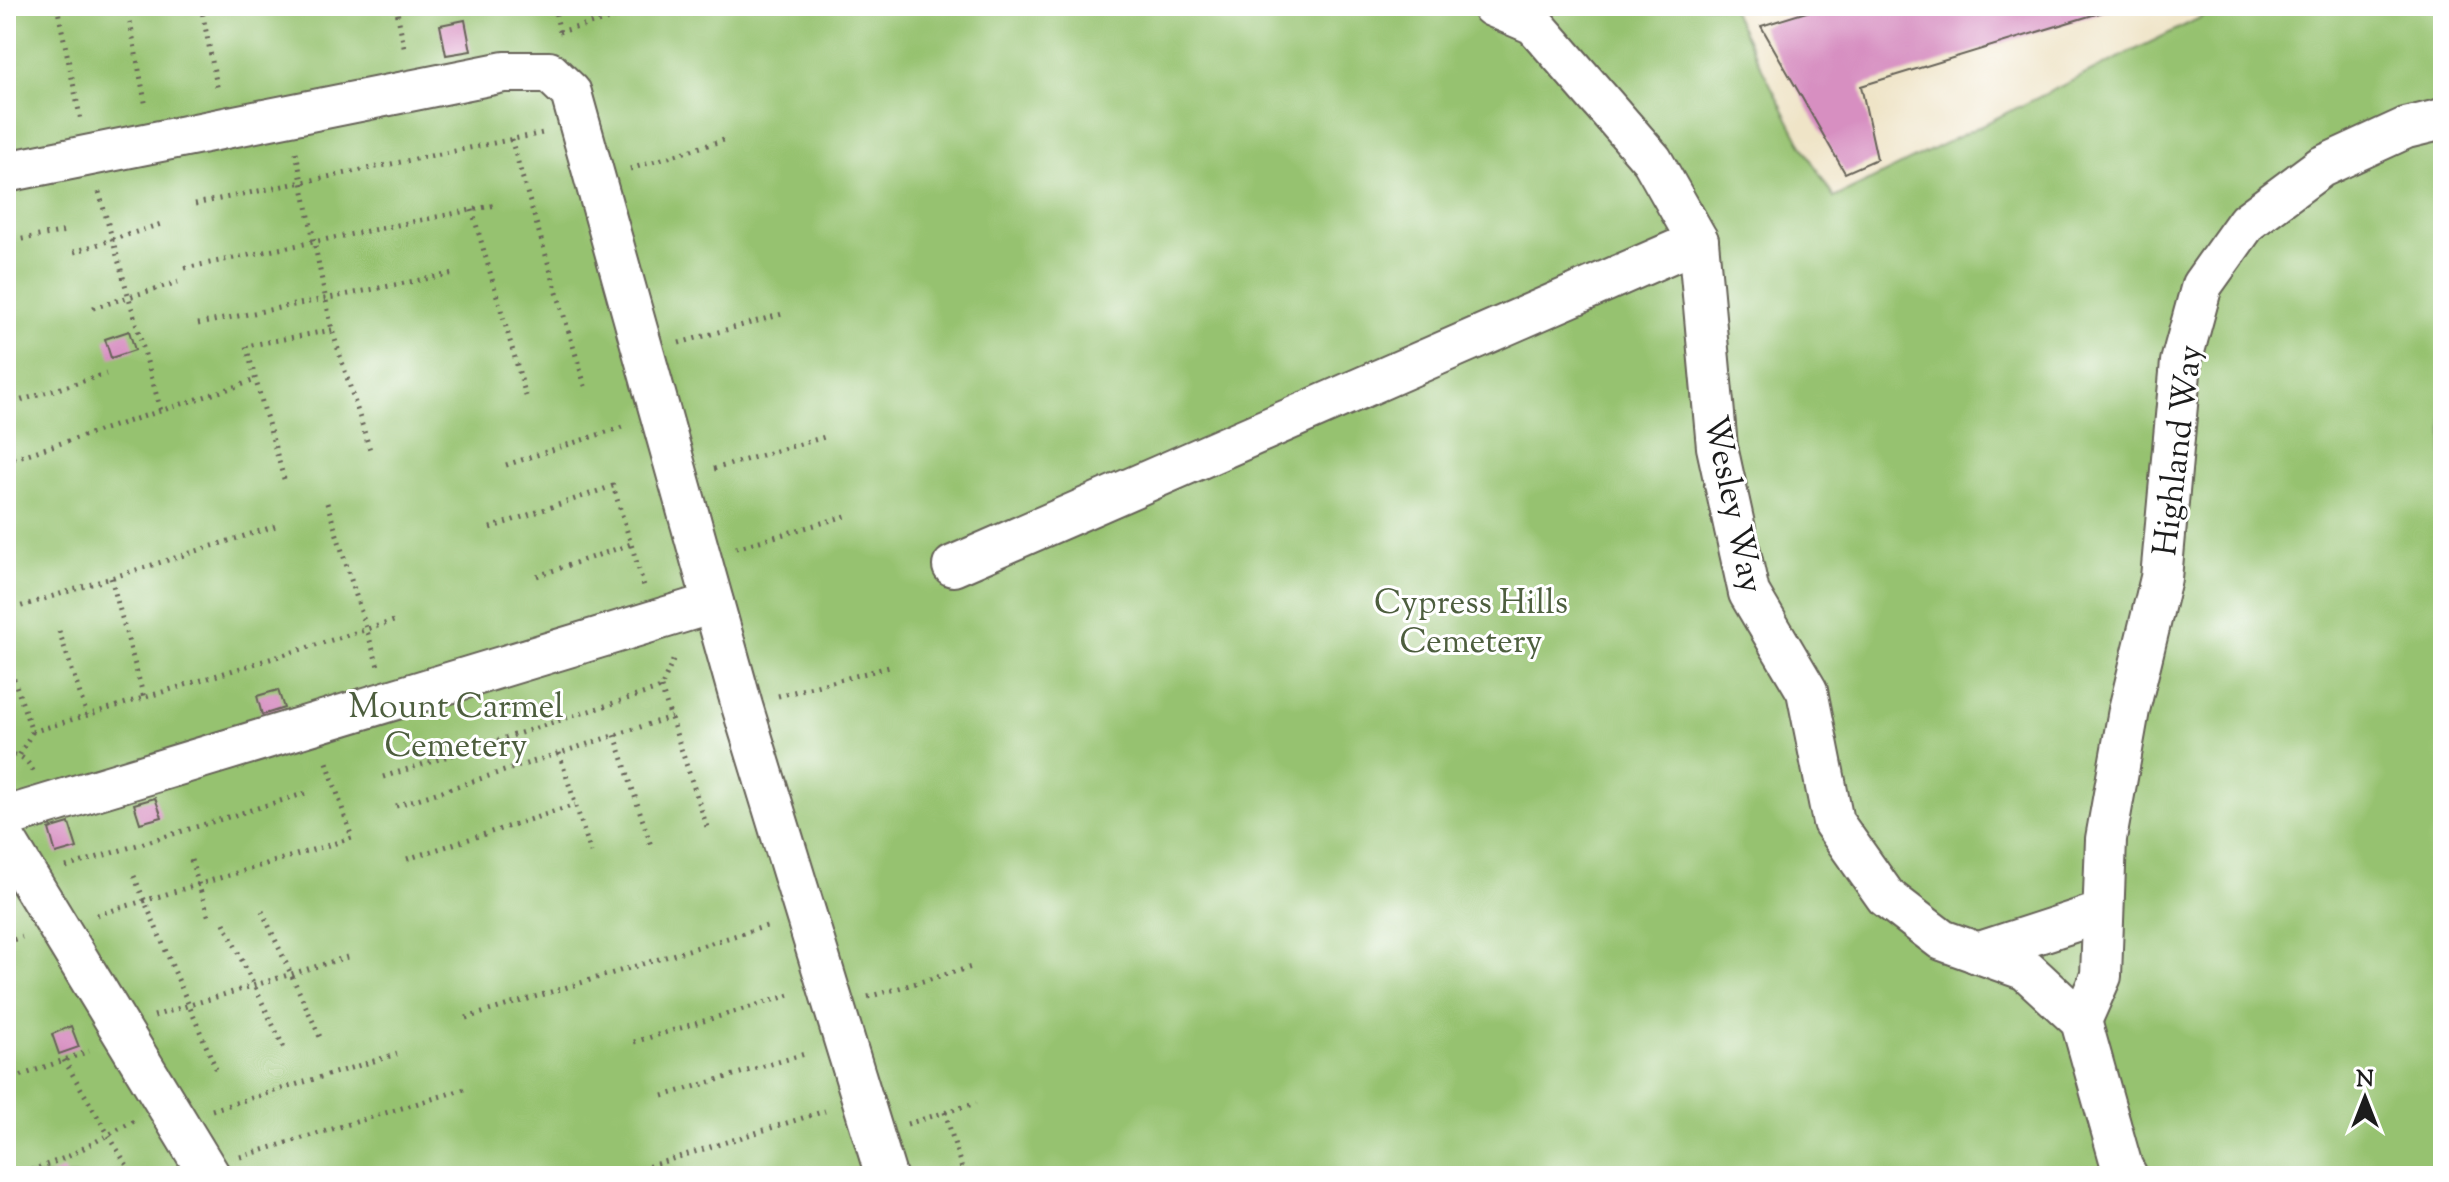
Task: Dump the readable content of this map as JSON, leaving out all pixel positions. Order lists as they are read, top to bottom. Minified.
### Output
{"streets":{"lane":["Highland Way","Wesley Way"]},"crossings":[["Highland Way","Wesley Way"]],"parks":["Cypress Hills Cemetery","Mount Carmel Cemetery"],"north":"top"}
